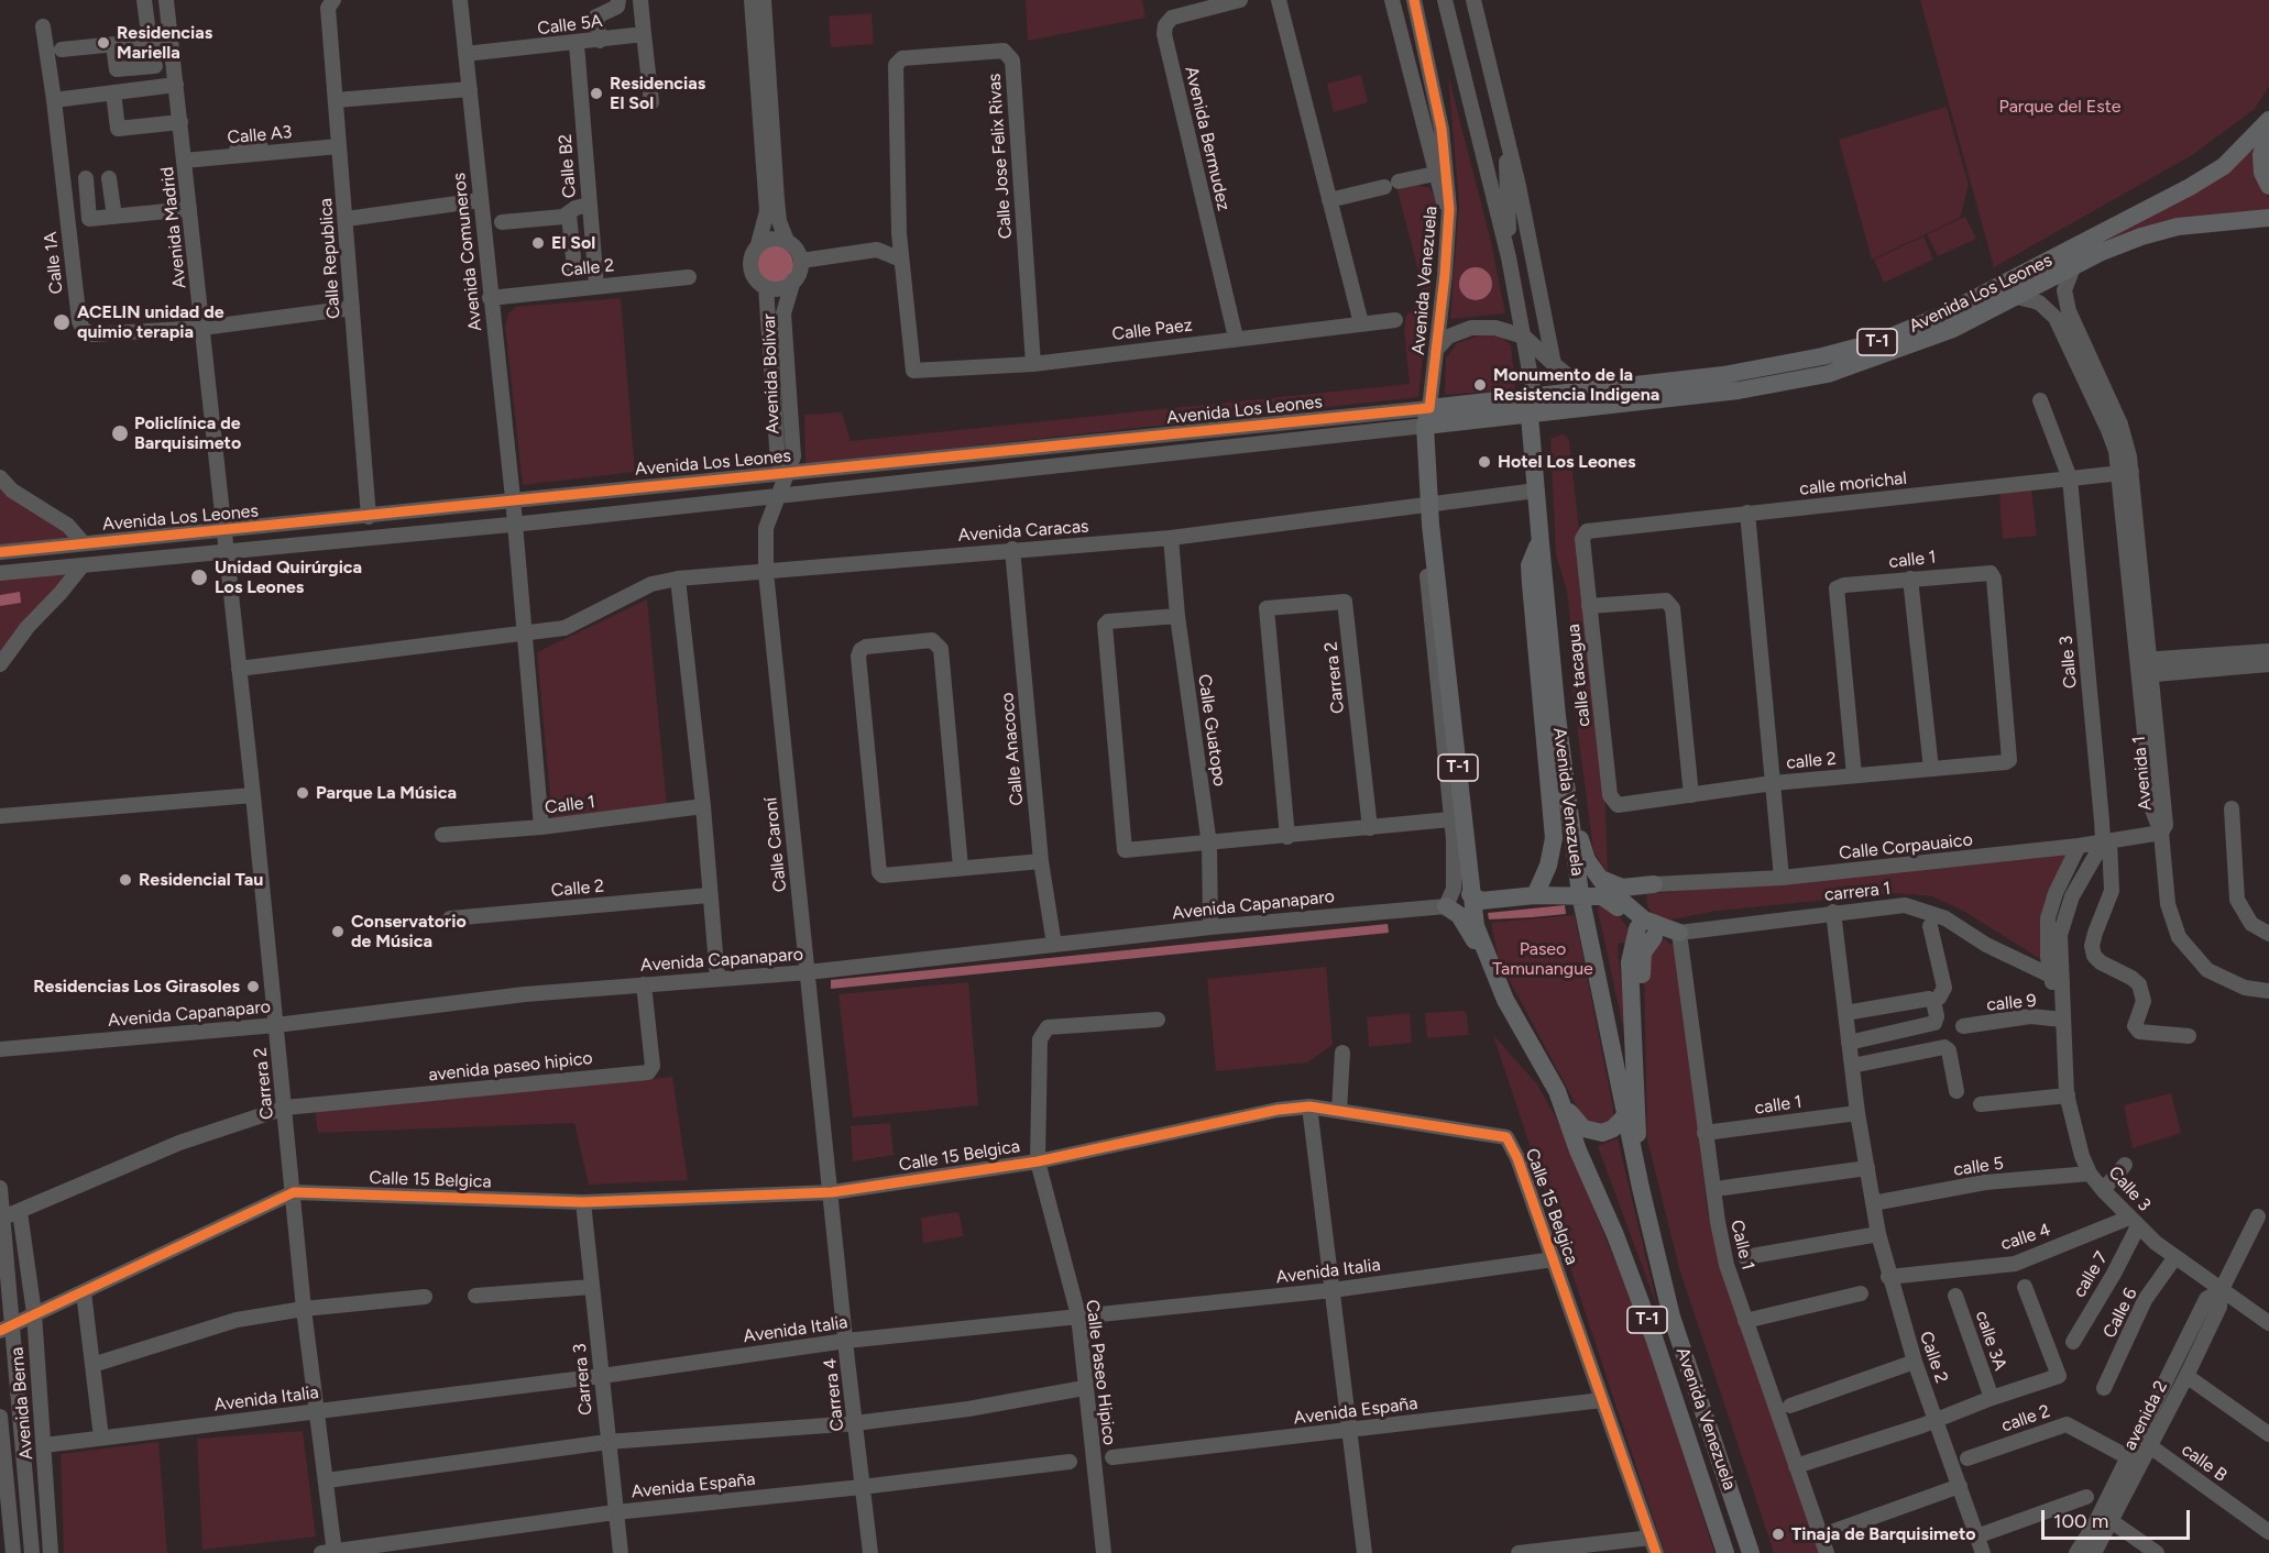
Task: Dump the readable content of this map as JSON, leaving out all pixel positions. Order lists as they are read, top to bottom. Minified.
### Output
{"streets":{"main road":["Avenida Venezuela","Avenida Los Leones","T-1"],"street":["Calle 5A","Calle A3","Avenida Bermudez","Calle Jose Felix Rivas","Calle B2","Avenida Madrid","Avenida Comuneros","Calle Republica","Calle 1A","Calle 2","Calle Paez","Avenida Bolivar","calle morichal","Avenida Caracas","calle 1","Calle 3","calle tacagua","Carrera 2","Calle Guatopo","Calle Anacoco","calle 2","Avenida 1","Calle 1","Calle Caroní","Calle Corpauaico","carrera 1","Avenida Capanaparo","calle 9","avenida paseo hipico","Calle 15 Belgica","calle 5","calle 4","Avenida Italia","calle 7","Calle 6","calle 3A","Calle Paseo Hipico","Carrera 3","Carrera 4","Avenida Berna","Avenida España","avenida 2","calle B"]},"crossings":[["Calle 5A","Calle B2"],["Calle 5A","Avenida Comuneros"],["Calle A3","Avenida Madrid"],["Calle A3","Calle Republica"],["Avenida Bermudez","Calle Paez"],["Calle Jose Felix Rivas","Calle Paez"],["Calle B2","Calle 2"],["Avenida Madrid","Calle 1A"],["Avenida Madrid","Avenida Los Leones"],["Avenida Madrid","Carrera 2"],["Avenida Comuneros","Calle 2"],["Avenida Comuneros","Avenida Los Leones"],["Avenida Comuneros","Avenida Caracas"],["Avenida Comuneros","Calle 1"],["Calle Republica","Calle 1A"],["Calle Republica","Avenida Los Leones"],["Calle 2","calle 1"],["Calle 2","Calle 1"],["Calle 2","carrera 1"],["Calle 2","calle 5"],["Calle 2","calle 4"],["Avenida Venezuela","Avenida Los Leones"],["Avenida Venezuela","Avenida Caracas"],["Avenida Los Leones","Avenida Bolivar"],["Avenida Los Leones","Carrera 2"],["Avenida Los Leones","Avenida 1"],["Avenida Los Leones","Calle Caroní"],["Avenida Bolivar","Calle Caroní"],["calle morichal","Calle 3"],["calle morichal","calle tacagua"],["calle morichal","Avenida 1"],["Avenida Caracas","Carrera 2"],["Avenida Caracas","Calle Guatopo"],["Avenida Caracas","Calle Anacoco"],["Avenida Caracas","Calle Caroní"],["calle 1","calle 2"],["calle 1","Calle 1"],["Calle 3","Calle Corpauaico"],["Calle 3","carrera 1"],["Calle 3","calle 9"],["Calle 3","calle 5"],["Calle 3","calle 4"],["Calle 3","calle 7"],["Calle 3","Calle 6"],["Calle 3","avenida 2"],["calle tacagua","calle 2"],["Carrera 2","Avenida Capanaparo"],["Carrera 2","avenida paseo hipico"],["Carrera 2","Calle 15 Belgica"],["Carrera 2","Avenida Italia"],["Carrera 2","Avenida España"],["Calle Guatopo","Avenida Capanaparo"],["Calle Anacoco","Avenida Capanaparo"],["Avenida 1","Calle Corpauaico"],["Calle 1","carrera 1"],["Calle Caroní","Avenida Capanaparo"],["Calle Caroní","Calle 15 Belgica"],["Calle Caroní","Carrera 4"],["Avenida Capanaparo","avenida paseo hipico"],["Calle 15 Belgica","Avenida Italia"],["Calle 15 Belgica","Calle Paseo Hipico"],["Calle 15 Belgica","Carrera 3"],["Calle 15 Belgica","Carrera 4"],["Calle 15 Belgica","Avenida Berna"],["Calle 15 Belgica","Avenida España"],["calle 4","calle 7"],["Avenida Italia","Calle Paseo Hipico"],["Avenida Italia","Carrera 3"],["Avenida Italia","Carrera 4"],["Avenida Italia","Avenida Berna"],["Carrera 3","Avenida España"],["Carrera 4","Avenida España"],["avenida 2","calle B"]],"parks":["Parque del Este","Paseo Tamunangue"],"places":["Residencias Mariella","Residencias El Sol","El Sol","ACELIN unidad de quimio terapia","Monumento de la Resistencia Indigena","Policlínica de Barquisimeto","Hotel Los Leones","Unidad Quirúrgica Los Leones","Parque La Música","Residencial Tau","Conservatorio de Música","Residencias Los Girasoles","Tinaja de Barquisimeto"],"scale_bar":"100 m"}
